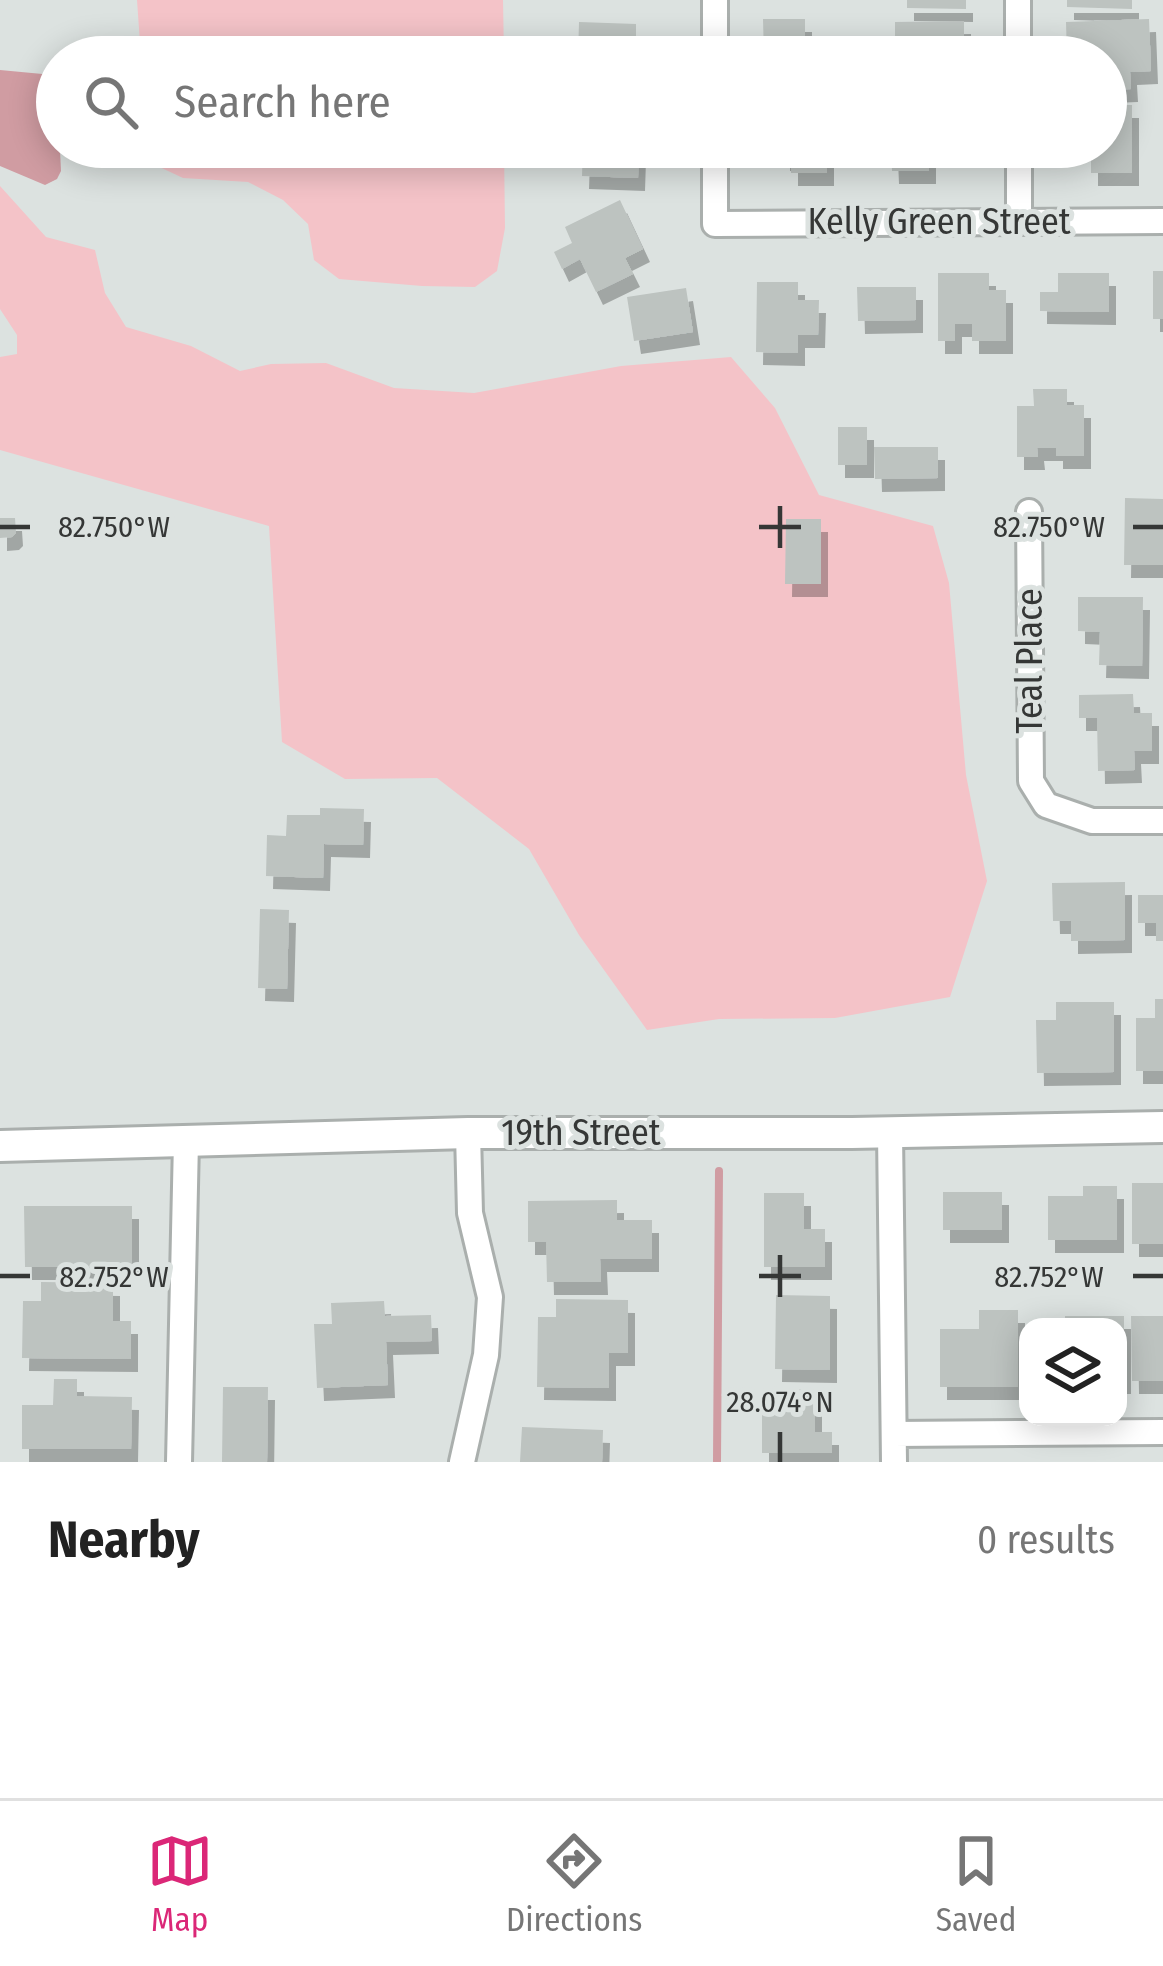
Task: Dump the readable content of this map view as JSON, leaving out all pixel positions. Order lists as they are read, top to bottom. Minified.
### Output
{"streets":{"street":["Kelly Green Street","Teal Place","19th Street"]},"page":{"search":"Search here","heading":["Nearby","0 results"],"nav":["Map","Directions","Saved"]},"coordinates":["82.750°W","82.752°W","28.074°N"]}
